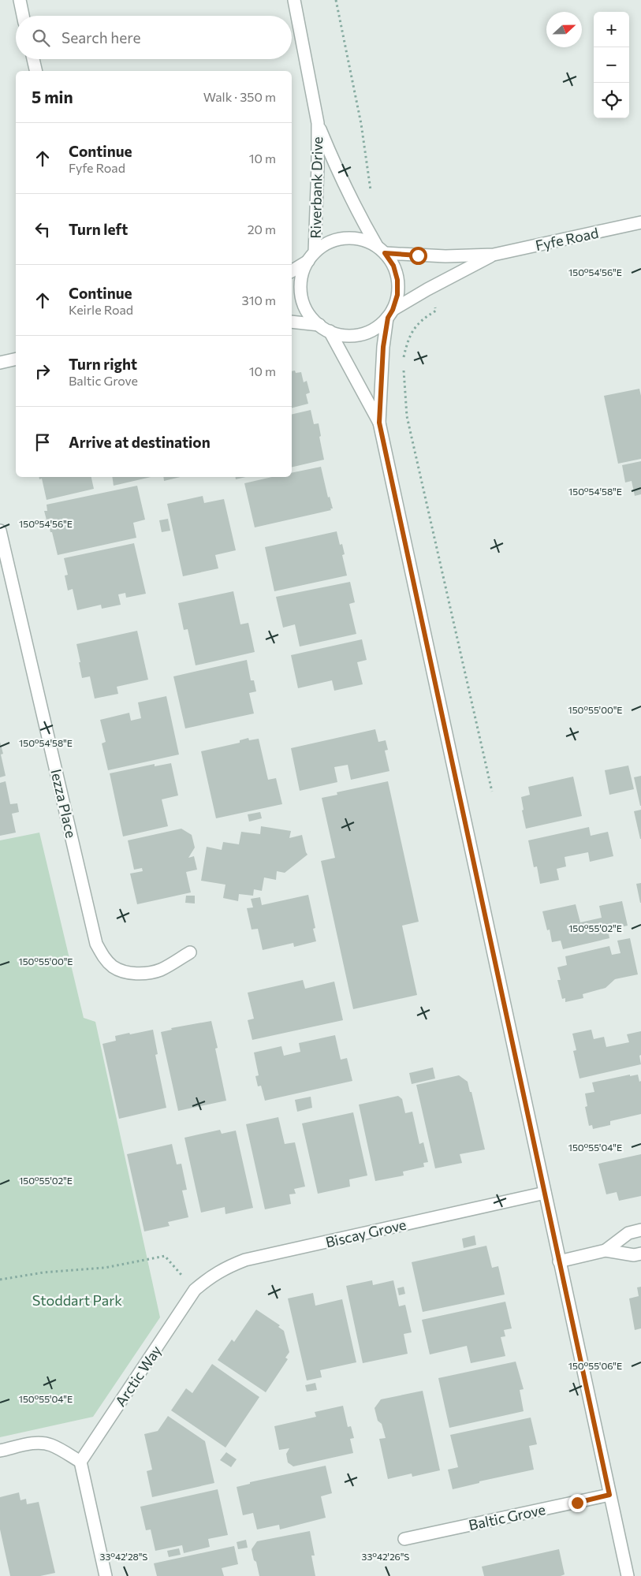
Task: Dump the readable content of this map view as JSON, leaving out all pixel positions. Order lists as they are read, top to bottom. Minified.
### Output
{"streets":{"street":["Riverbank Drive","Fyfe Road","Iezza Place","Biscay Grove","Arctic Way","Baltic Grove"]},"crossings":[["Riverbank Drive","Fyfe Road"],["Biscay Grove","Arctic Way"]],"parks":["Stoddart Park"],"north":"right","page":{"map_buttons":["+","−"],"search":"Search here","heading":["5 min","Walk · 350 m"],"list":[["Continue","Fyfe Road","10 m"],["Turn left","20 m"],["Continue","Keirle Road","310 m"],["Turn right","Baltic Grove","10 m"],"Arrive at destination"]},"coordinates":["150°54'56\"E","150°54'58\"E","150°55'00\"E","150°55'02\"E","150°55'04\"E","150°55'06\"E","33°42'28\"S","33°42'26\"S"]}
